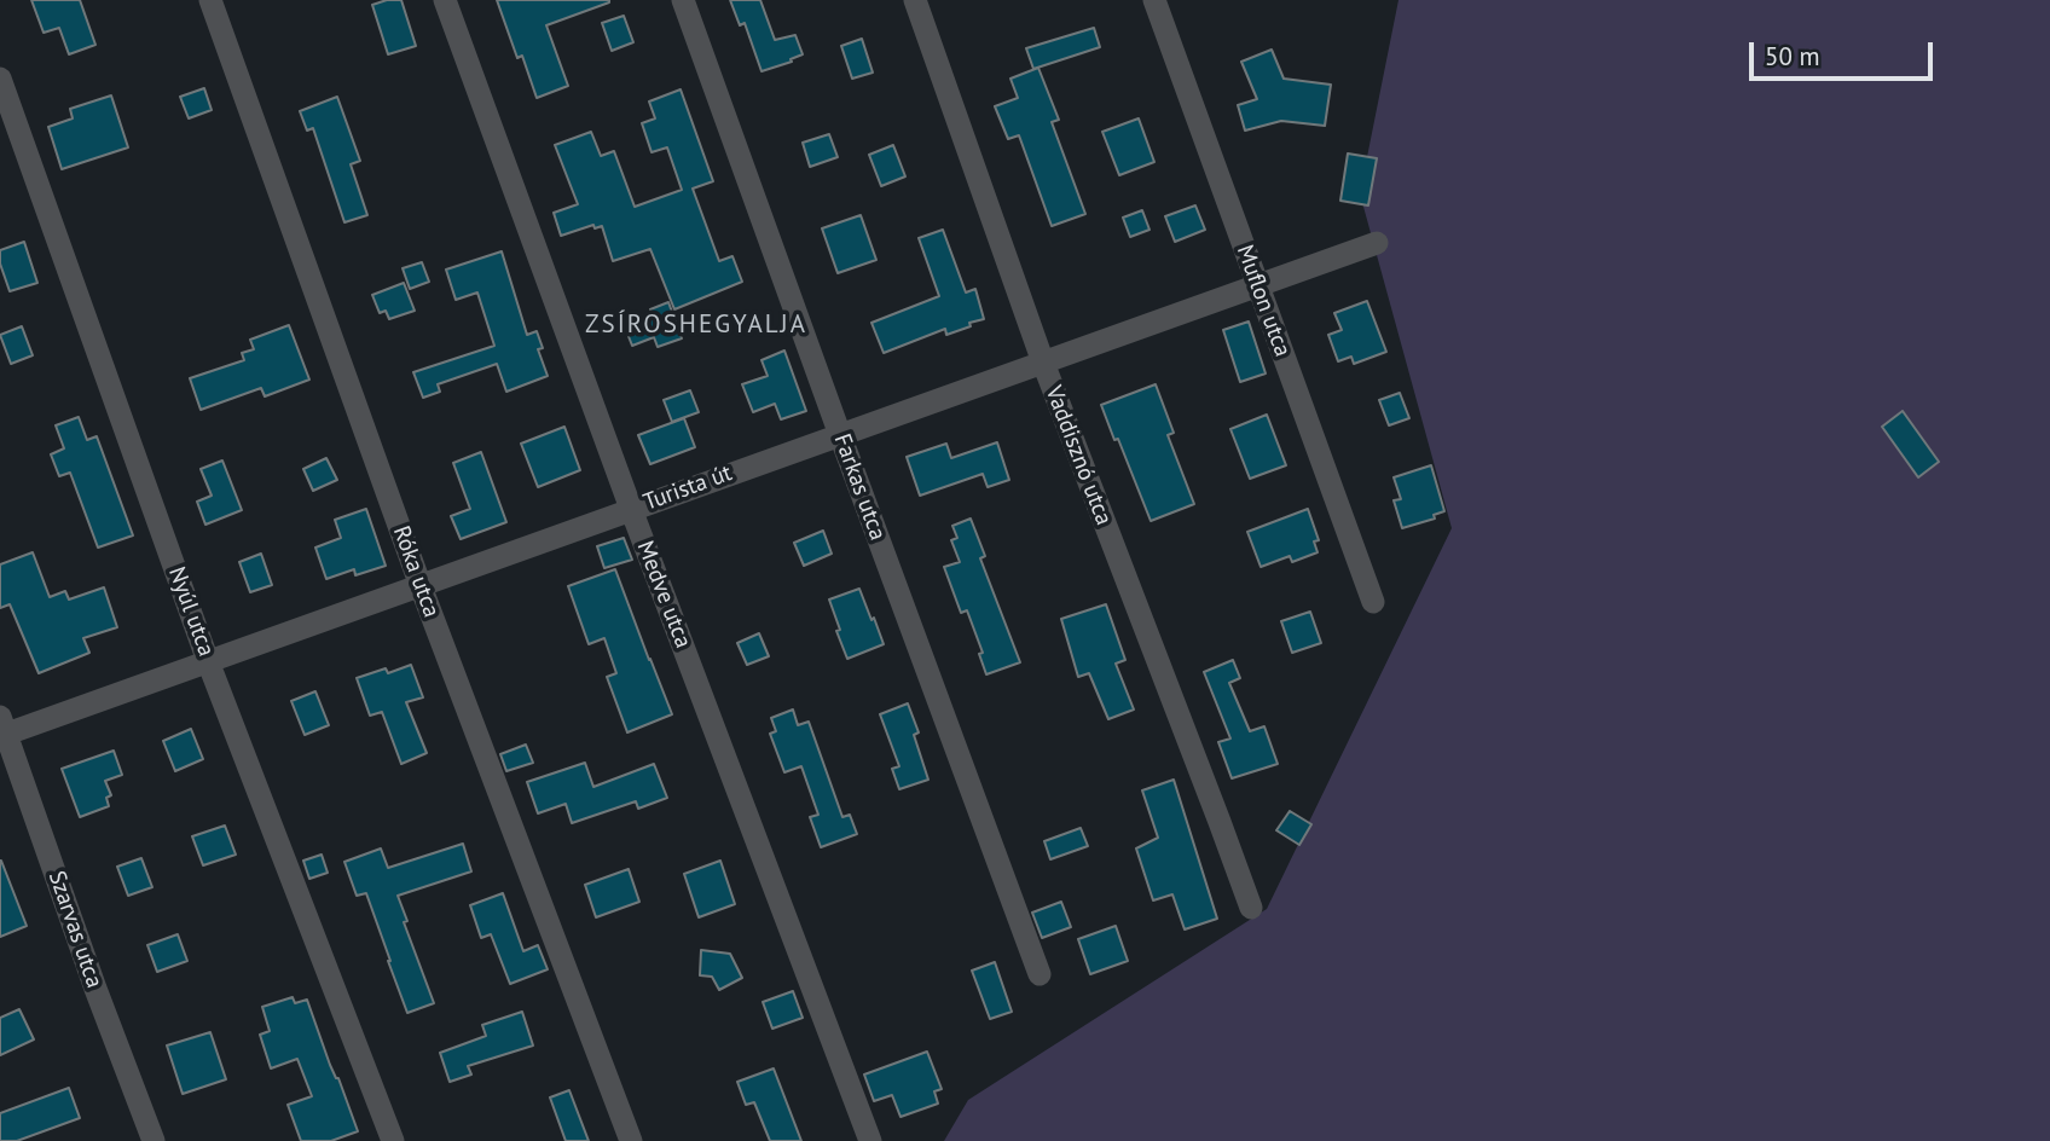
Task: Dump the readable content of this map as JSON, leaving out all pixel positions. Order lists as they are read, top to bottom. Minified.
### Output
{"streets":{"street":["Muflon utca","Vaddisznó utca","Farkas utca","Turista út","Róka utca","Medve utca","Nyúl utca","Szarvas utca"]},"crossings":[["Muflon utca","Turista út"],["Vaddisznó utca","Turista út"],["Farkas utca","Turista út"],["Turista út","Róka utca"],["Turista út","Medve utca"],["Turista út","Nyúl utca"],["Turista út","Szarvas utca"]],"districts":["ZSÍROSHEGYALJA"],"scale_bar":"50 m"}
